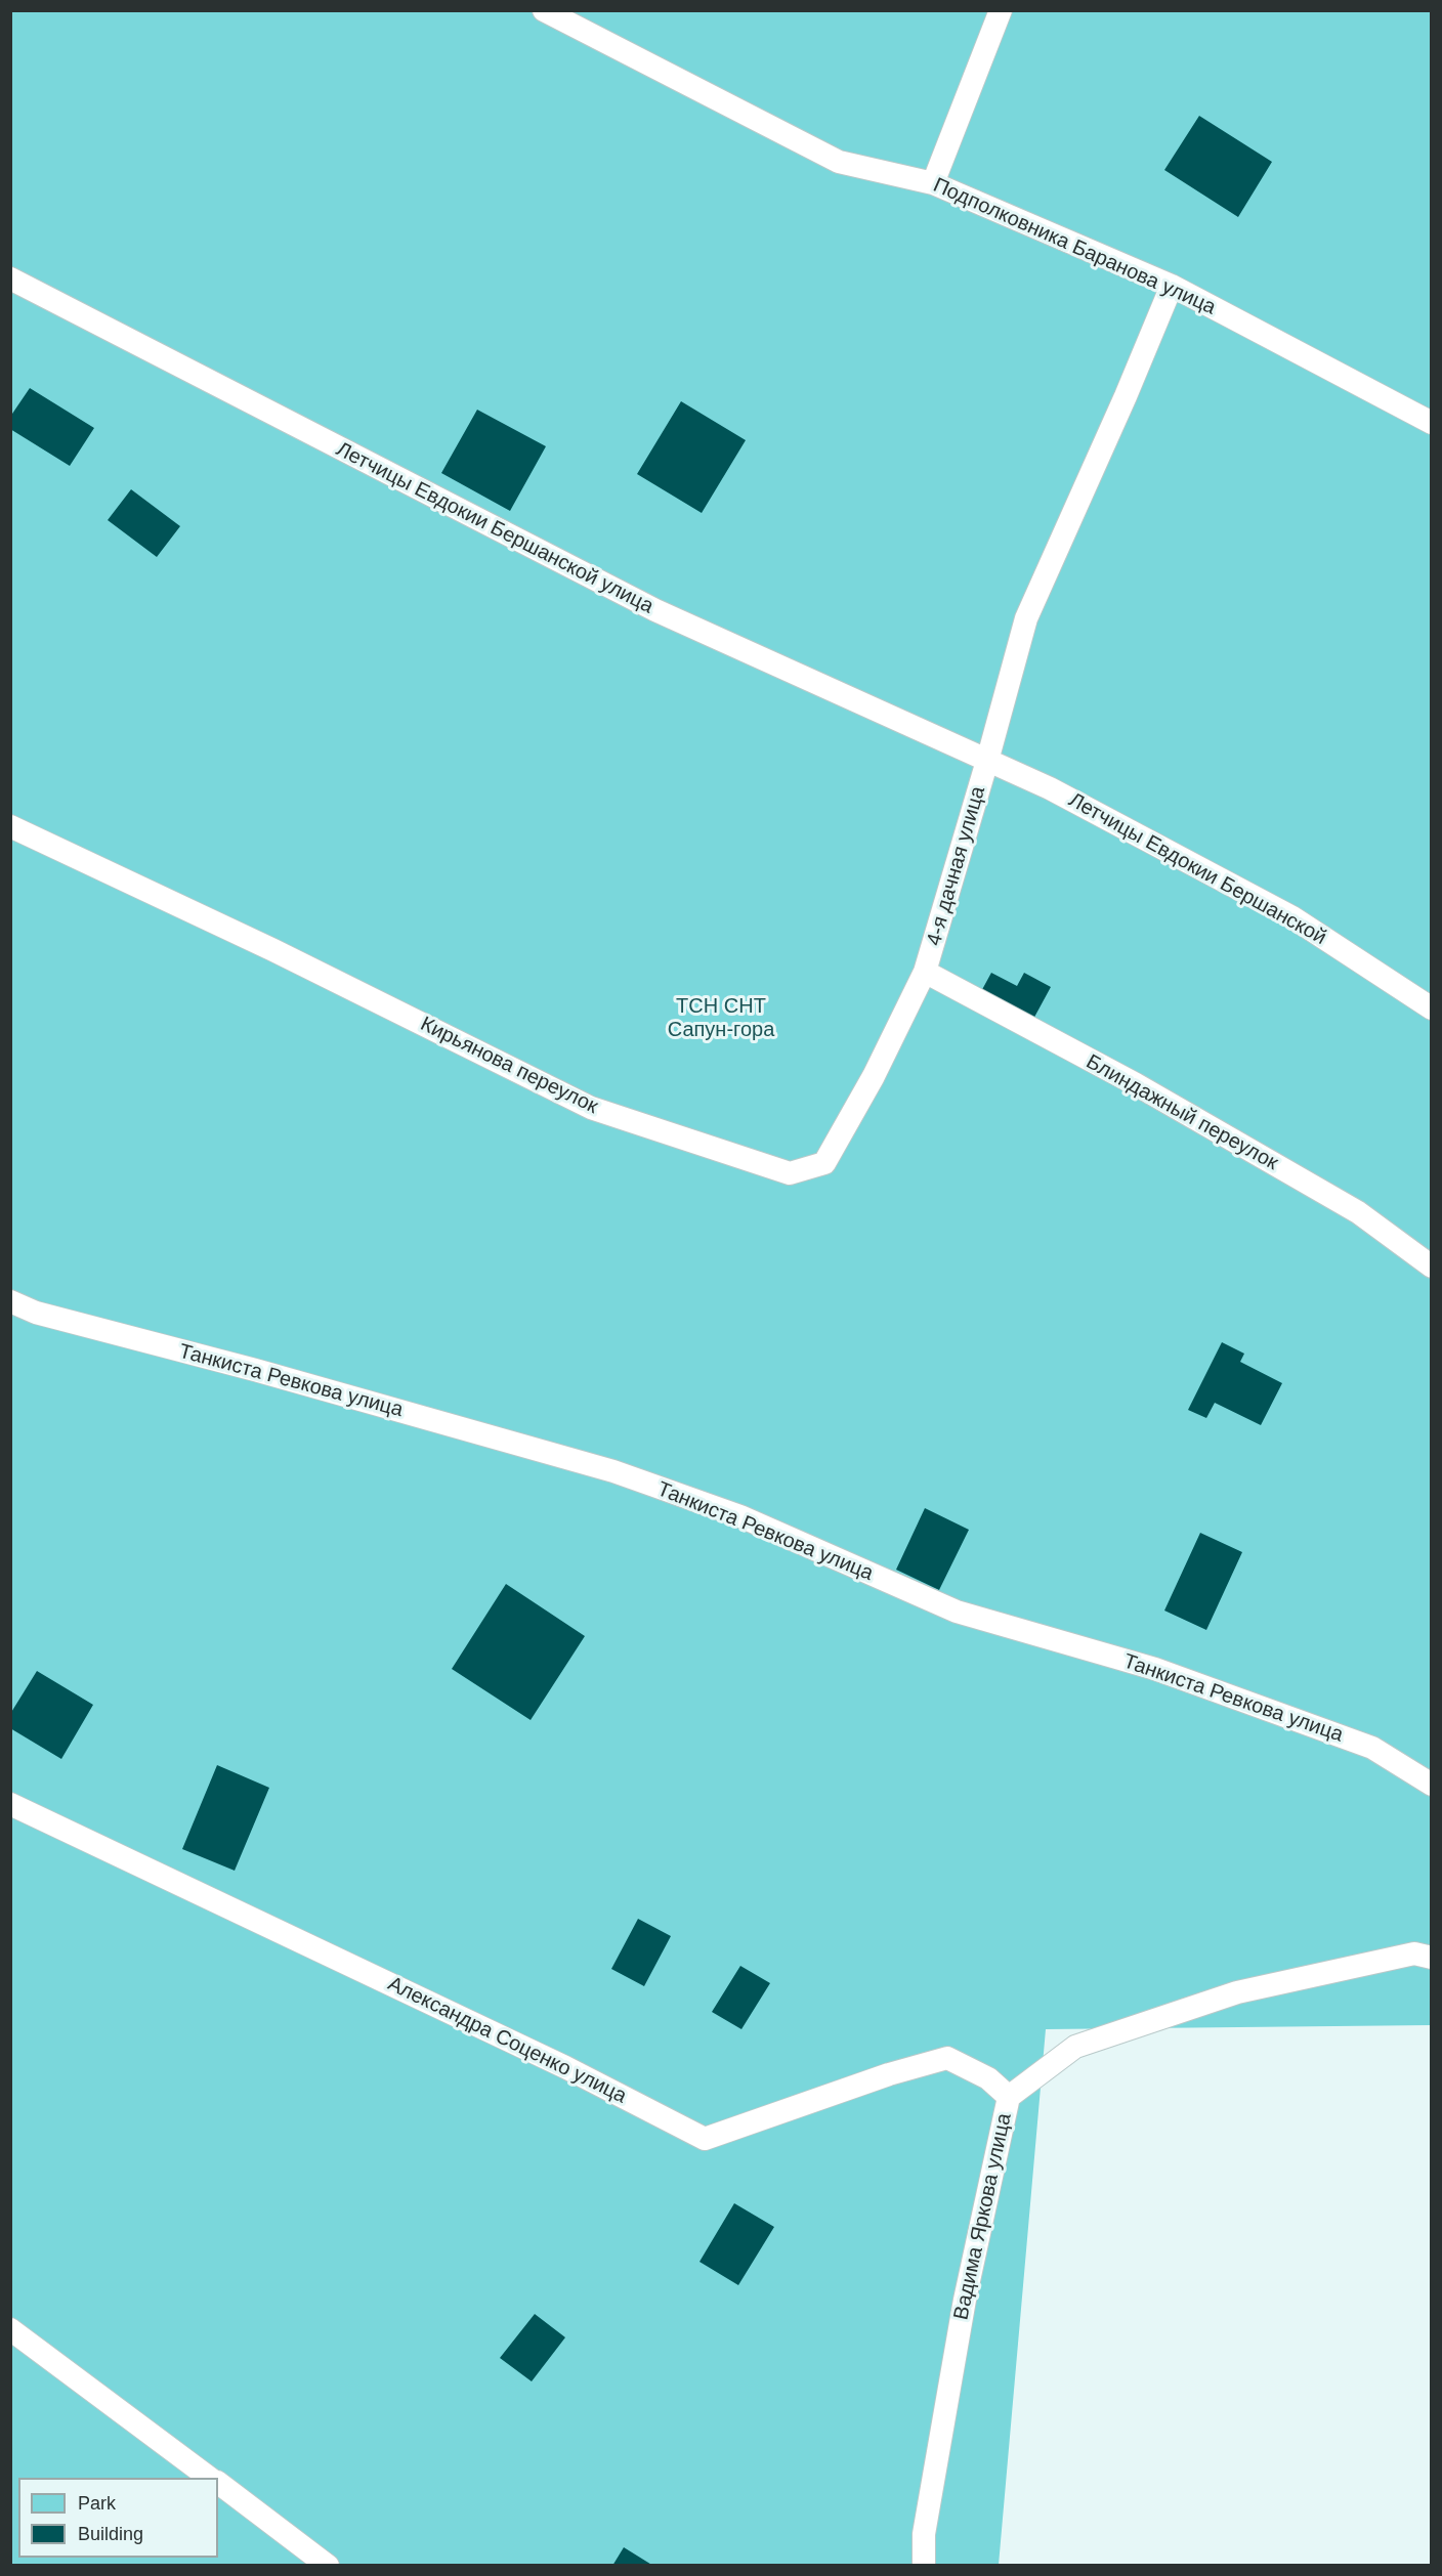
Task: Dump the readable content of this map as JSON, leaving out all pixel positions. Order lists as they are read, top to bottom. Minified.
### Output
{"streets":{"lane":["Подполковника Баранова улица","Летчицы Евдокии Бершанской улица","4-я дачная улица","Летчицы Евдокии Бершанской","Кирьянова переулок","Блиндажный переулок","Танкиста Ревкова улица","Александра Соценко улица","Вадима Яркова улица"]},"crossings":[["Подполковника Баранова улица","4-я дачная улица"],["Летчицы Евдокии Бершанской улица","4-я дачная улица"],["Летчицы Евдокии Бершанской улица","Летчицы Евдокии Бершанской"],["4-я дачная улица","Летчицы Евдокии Бершанской"],["4-я дачная улица","Кирьянова переулок"],["4-я дачная улица","Блиндажный переулок"],["Кирьянова переулок","Блиндажный переулок"],["Александра Соценко улица","Вадима Яркова улица"]],"parks":["ТСН СНТ Сапун-гора"],"legend":["Park","Building"]}
